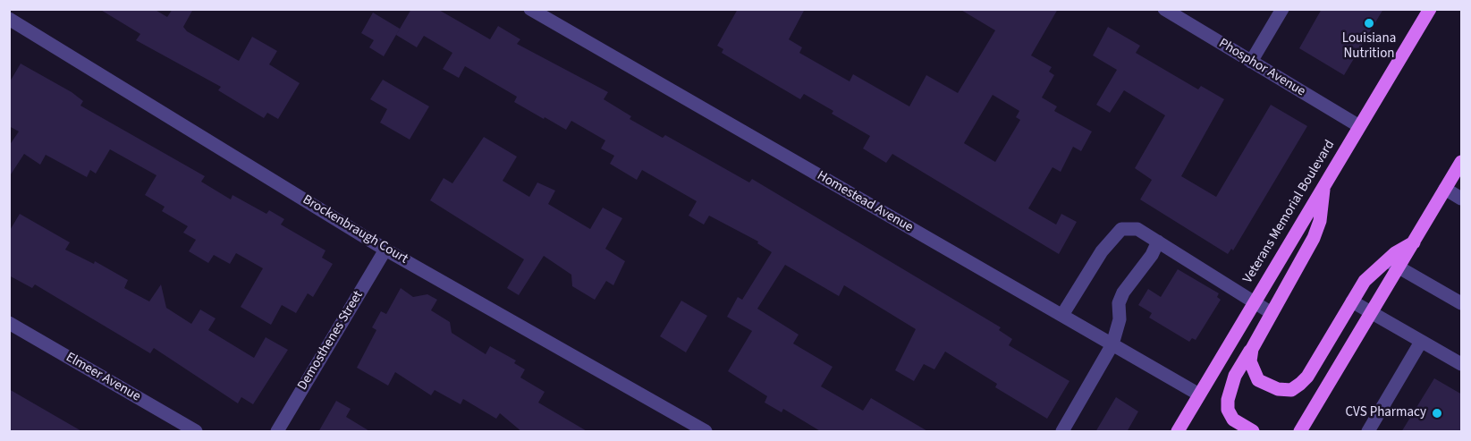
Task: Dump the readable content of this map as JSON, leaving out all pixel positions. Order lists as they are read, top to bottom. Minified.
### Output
{"streets":{"main road":["Veterans Memorial Boulevard"],"street":["Phosphor Avenue","Homestead Avenue","Brockenbraugh Court","Demosthenes Street","Elmeer Avenue"]},"crossings":[["Phosphor Avenue","Veterans Memorial Boulevard"],["Homestead Avenue","Veterans Memorial Boulevard"],["Brockenbraugh Court","Demosthenes Street"]],"places":["Louisiana Nutrition","CVS Pharmacy"]}
